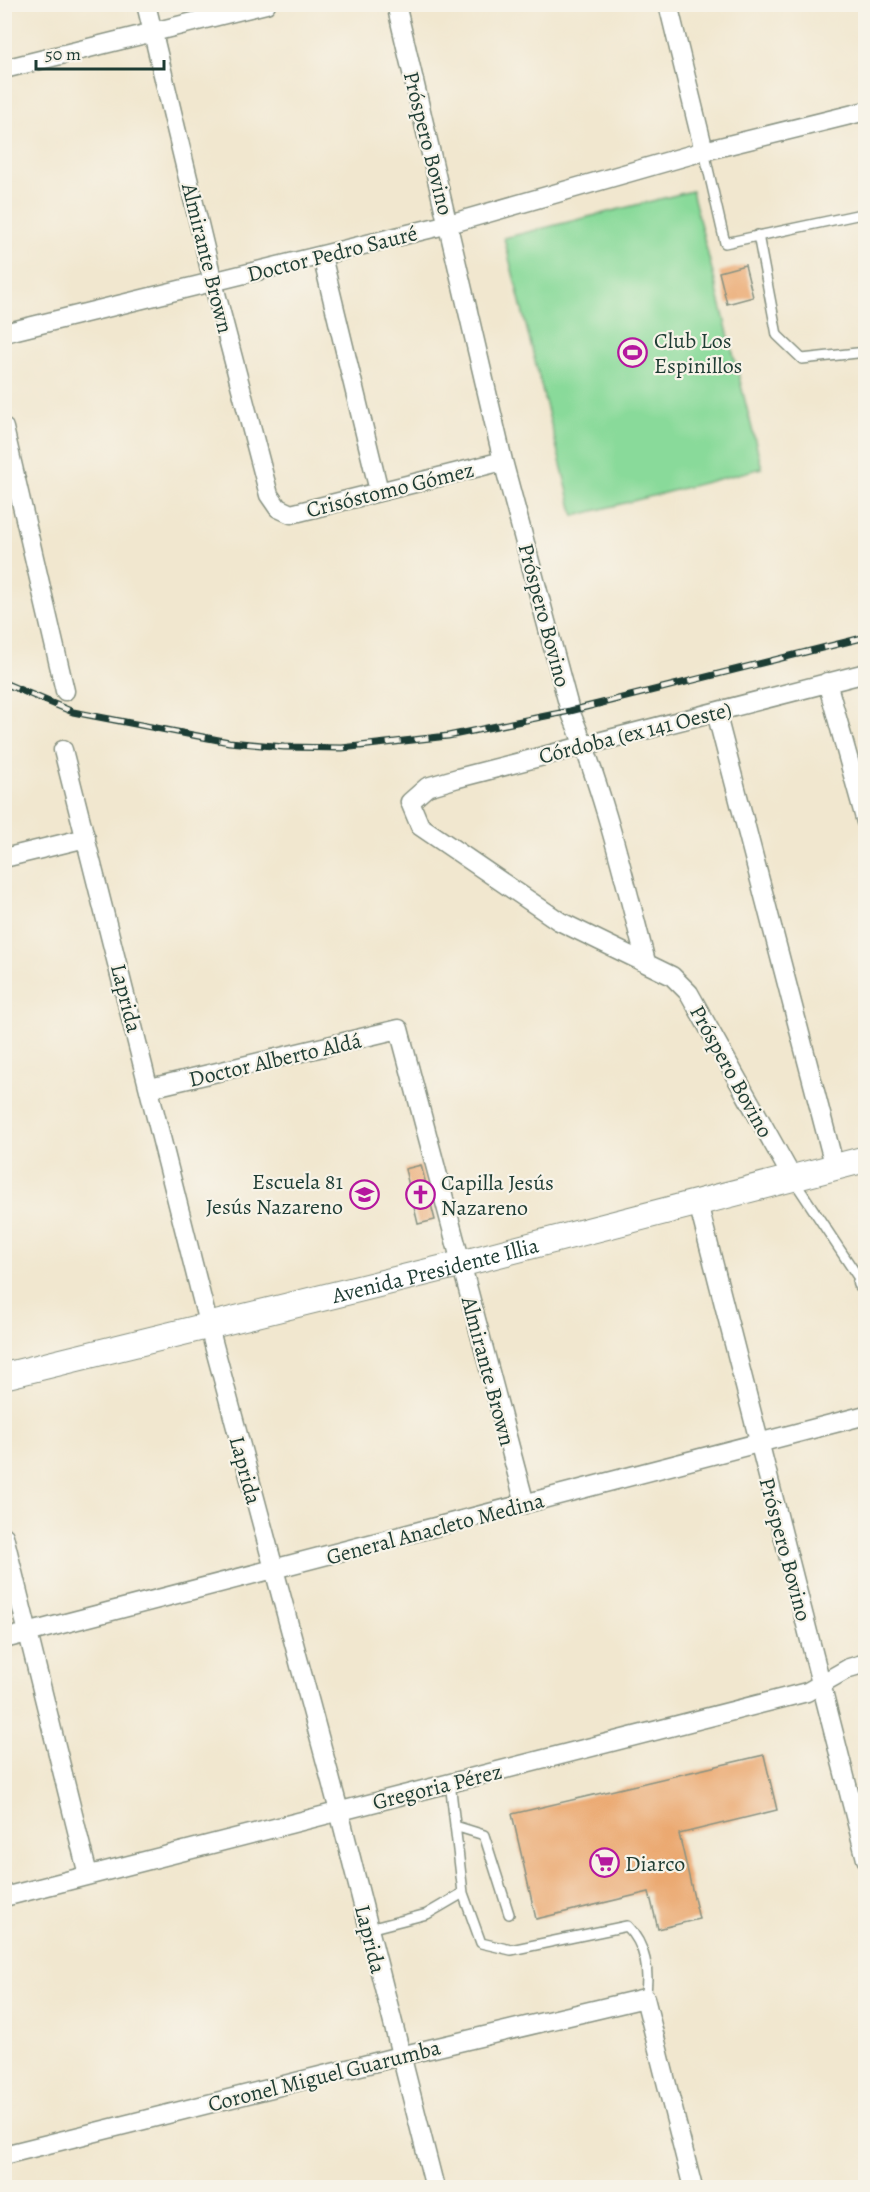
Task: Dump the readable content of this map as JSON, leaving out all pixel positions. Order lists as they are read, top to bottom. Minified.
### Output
{"streets":{"main road":["Avenida Presidente Illia"],"street":["Próspero Bovino","Doctor Pedro Sauré","Almirante Brown","Crisóstomo Gómez","Córdoba (ex 141 Oeste)","Laprida","Doctor Alberto Aldá","General Anacleto Medina","Gregoria Pérez","Coronel Miguel Guarumba"]},"crossings":[["Próspero Bovino","Doctor Pedro Sauré"],["Próspero Bovino","Crisóstomo Gómez"],["Próspero Bovino","Córdoba (ex 141 Oeste)"],["Próspero Bovino","Avenida Presidente Illia"],["Próspero Bovino","General Anacleto Medina"],["Próspero Bovino","Gregoria Pérez"],["Doctor Pedro Sauré","Almirante Brown"],["Almirante Brown","Crisóstomo Gómez"],["Almirante Brown","Doctor Alberto Aldá"],["Almirante Brown","Avenida Presidente Illia"],["Almirante Brown","General Anacleto Medina"],["Laprida","Doctor Alberto Aldá"],["Laprida","Avenida Presidente Illia"],["Laprida","General Anacleto Medina"],["Laprida","Gregoria Pérez"],["Laprida","Coronel Miguel Guarumba"]],"places":{"sports":["Club Los Espinillos"],"school or university":["Escuela 81 Jesús Nazareno"],"church":["Capilla Jesús Nazareno"],"supermarket":["Diarco"]},"scale_bar":"50 m"}
